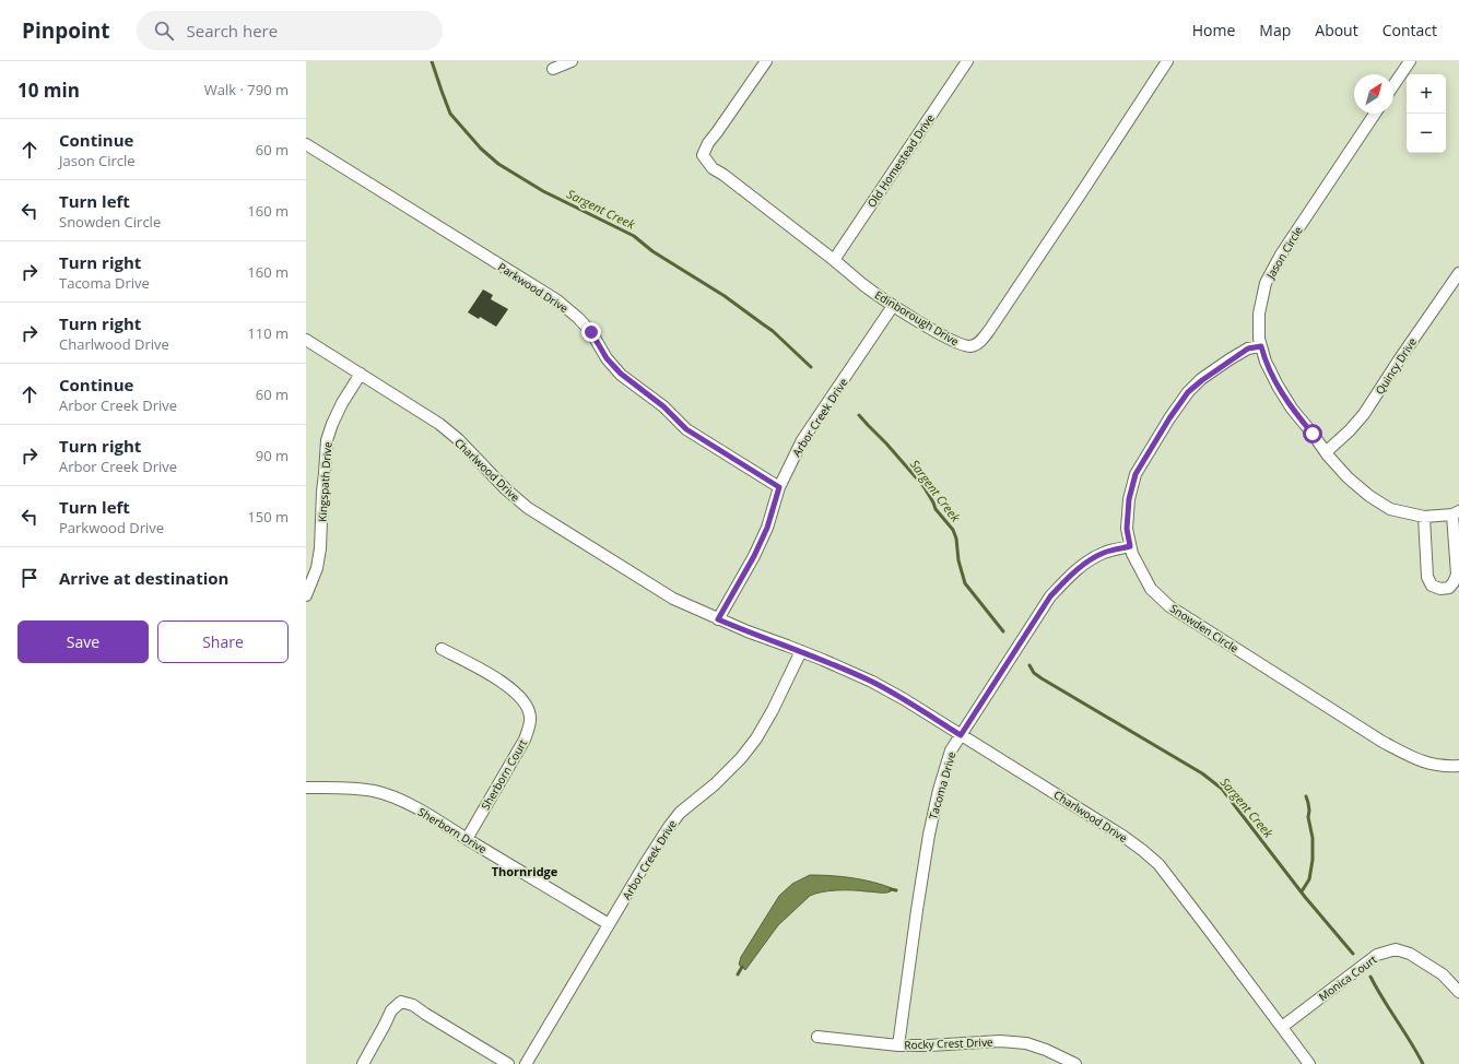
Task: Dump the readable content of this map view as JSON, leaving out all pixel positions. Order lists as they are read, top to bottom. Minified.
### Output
{"streets":{"street":["Old Homestead Drive","Jason Circle","Parkwood Drive","Edinborough Drive","Quincy Drive","Arbor Creek Drive","Charlwood Drive","Kingspath Drive","Snowden Circle","Sherborn Court","Tacoma Drive","Sherborn Drive","Monica Court","Rocky Crest Drive"]},"crossings":[["Old Homestead Drive","Edinborough Drive"],["Jason Circle","Quincy Drive"],["Jason Circle","Snowden Circle"],["Parkwood Drive","Arbor Creek Drive"],["Edinborough Drive","Arbor Creek Drive"],["Arbor Creek Drive","Charlwood Drive"],["Arbor Creek Drive","Sherborn Drive"],["Charlwood Drive","Kingspath Drive"],["Charlwood Drive","Tacoma Drive"],["Charlwood Drive","Monica Court"],["Snowden Circle","Tacoma Drive"],["Sherborn Court","Sherborn Drive"],["Tacoma Drive","Rocky Crest Drive"]],"districts":["Thornridge"],"water":["Sargent Creek"],"north":"top right","page":{"header":"Pinpoint","search":"Search here","nav":["Home","Map","About","Contact"],"heading":["10 min","Walk · 790 m"],"map_buttons":["+","−"],"list":[["Continue","Jason Circle","60 m"],["Turn left","Snowden Circle","160 m"],["Turn right","Tacoma Drive","160 m"],["Turn right","Charlwood Drive","110 m"],["Continue","Arbor Creek Drive","60 m"],["Turn right","Arbor Creek Drive","90 m"],["Turn left","Parkwood Drive","150 m"],"Arrive at destination"],"buttons":["Save","Share"]}}
